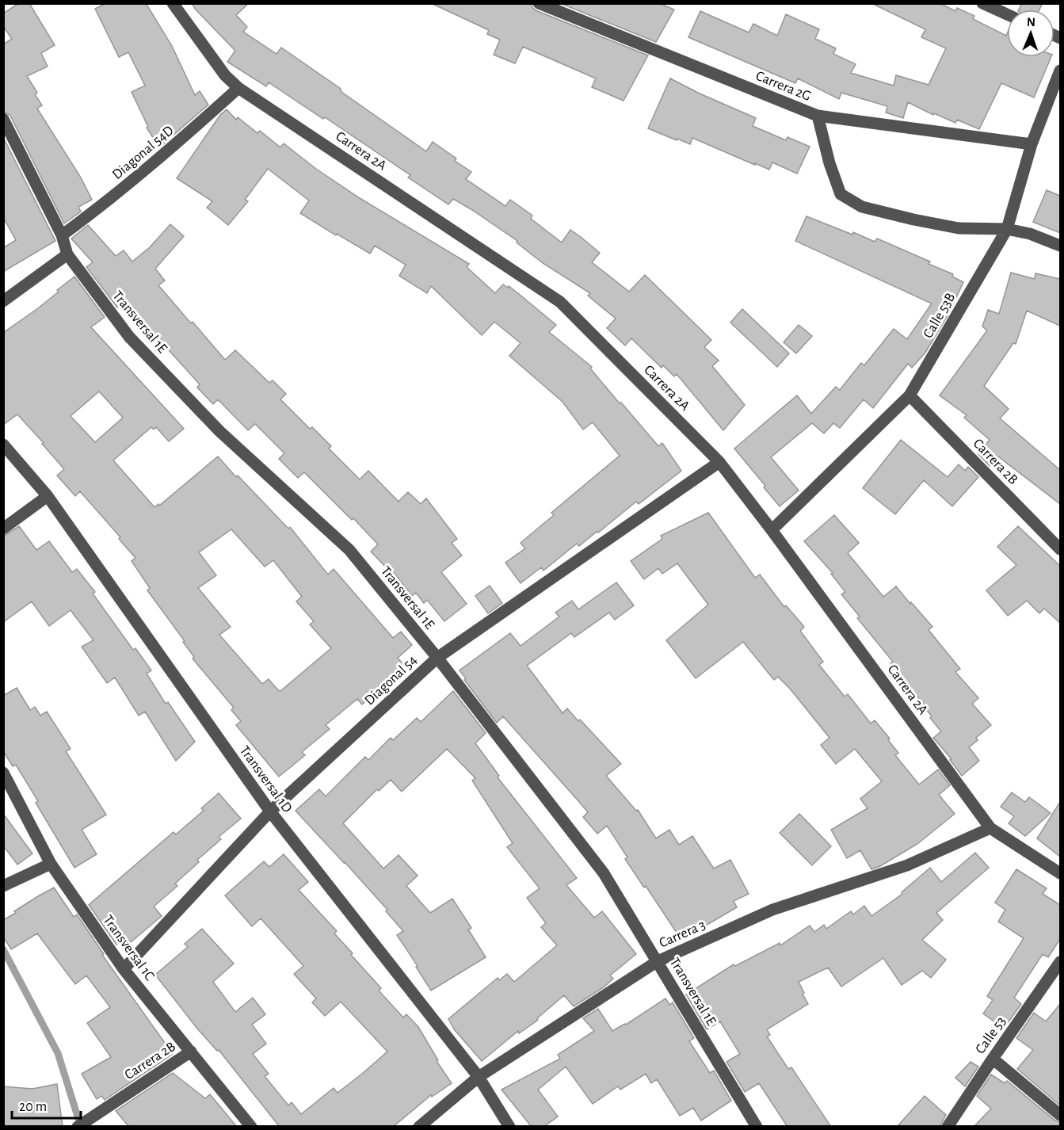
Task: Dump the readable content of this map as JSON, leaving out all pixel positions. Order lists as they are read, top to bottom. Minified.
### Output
{"streets":{"street":["Carrera 2G","Carrera 2A","Diagonal 54D","Calle 53B","Transversal 1E","Carrera 2B","Diagonal 54","Transversal 1D","Carrera 3","Transversal 1C","Calle 53"]},"crossings":[["Carrera 2G","Calle 53B"],["Carrera 2A","Diagonal 54D"],["Carrera 2A","Calle 53B"],["Carrera 2A","Diagonal 54"],["Carrera 2A","Carrera 3"],["Diagonal 54D","Transversal 1E"],["Calle 53B","Carrera 2B"],["Transversal 1E","Diagonal 54"],["Transversal 1E","Carrera 3"],["Carrera 2B","Transversal 1C"],["Diagonal 54","Transversal 1D"],["Diagonal 54","Transversal 1C"],["Transversal 1D","Carrera 3"]],"scale_bar":"20 m","north":"top"}
